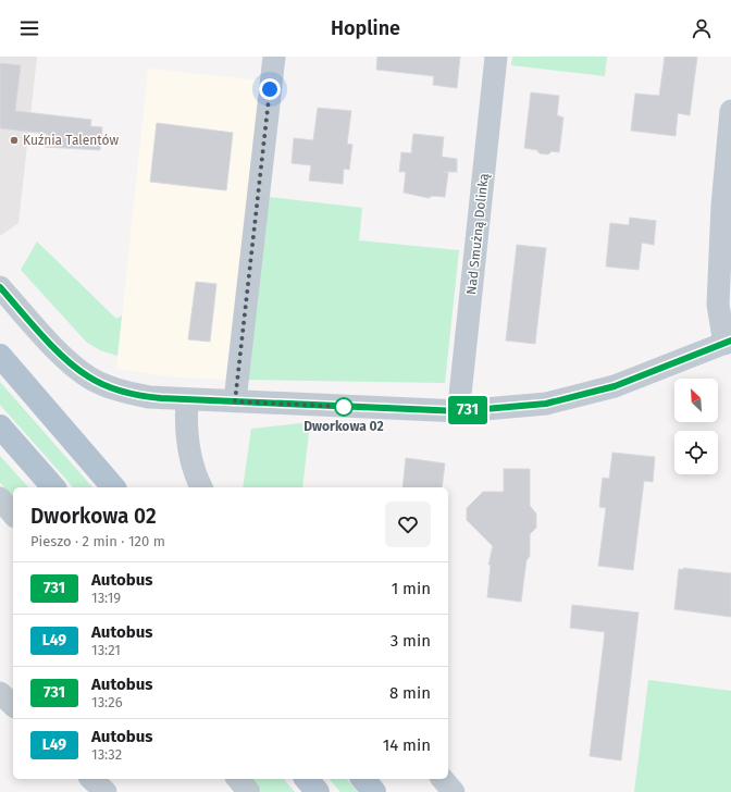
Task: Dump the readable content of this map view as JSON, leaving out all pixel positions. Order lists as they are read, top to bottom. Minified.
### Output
{"streets":{"street":["Nad Smużną Dolinką"]},"places":["Kuźnia Talentów","Dworkowa 02"],"lines":["bus line 731"],"north":"top left","page":{"header":"Hopline","on_map":"731","heading":["Dworkowa 02","Pieszo · 2 min · 120 m"],"list":[{"mark":"731","name":"Autobus","note":"13:19","value":"1 min"},{"mark":"L49","name":"Autobus","note":"13:21","value":"3 min"},{"mark":"731","name":"Autobus","note":"13:26","value":"8 min"},{"mark":"L49","name":"Autobus","note":"13:32","value":"14 min"}]}}
